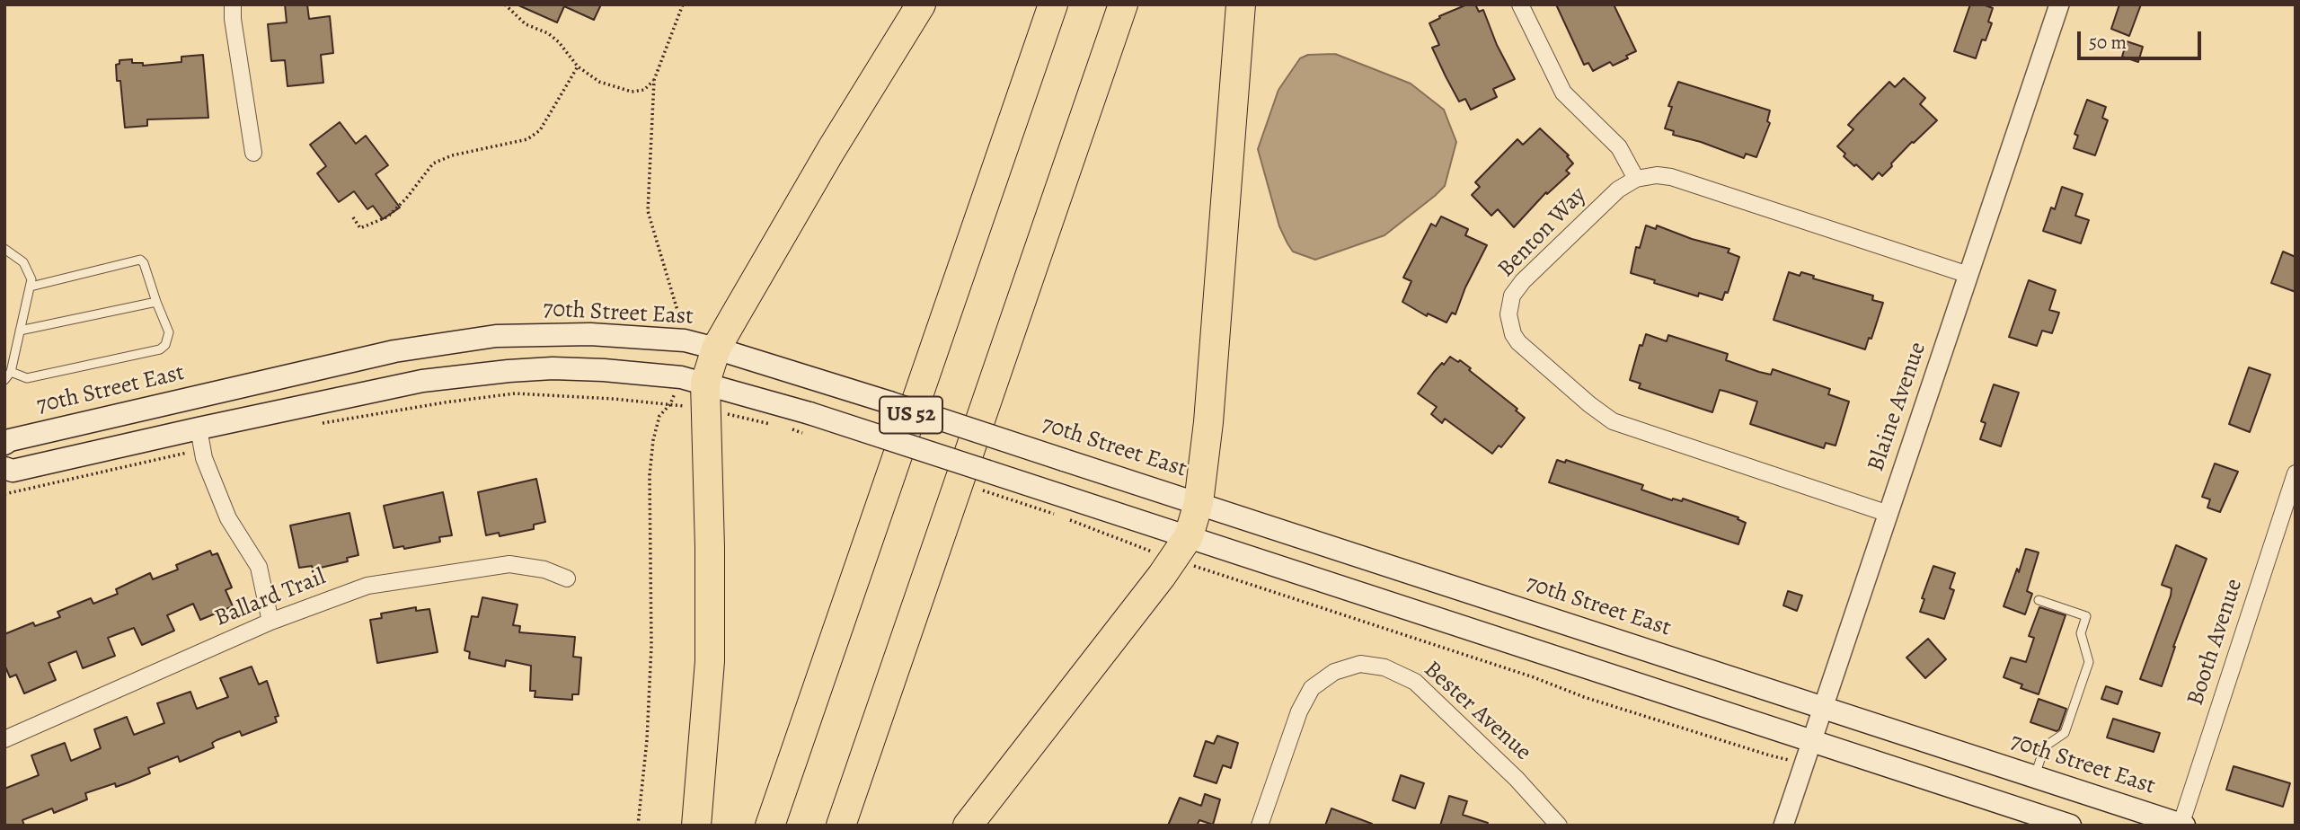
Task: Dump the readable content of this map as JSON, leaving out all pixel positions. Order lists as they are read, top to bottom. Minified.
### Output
{"streets":{"highway":["US 52"],"main road":["70th Street East"],"street":["Benton Way","Blaine Avenue","Ballard Trail","Booth Avenue","Bester Avenue"]},"crossings":[["Benton Way","Blaine Avenue"],["70th Street East","Blaine Avenue"],["70th Street East","Booth Avenue"]],"scale_bar":"50 m"}
